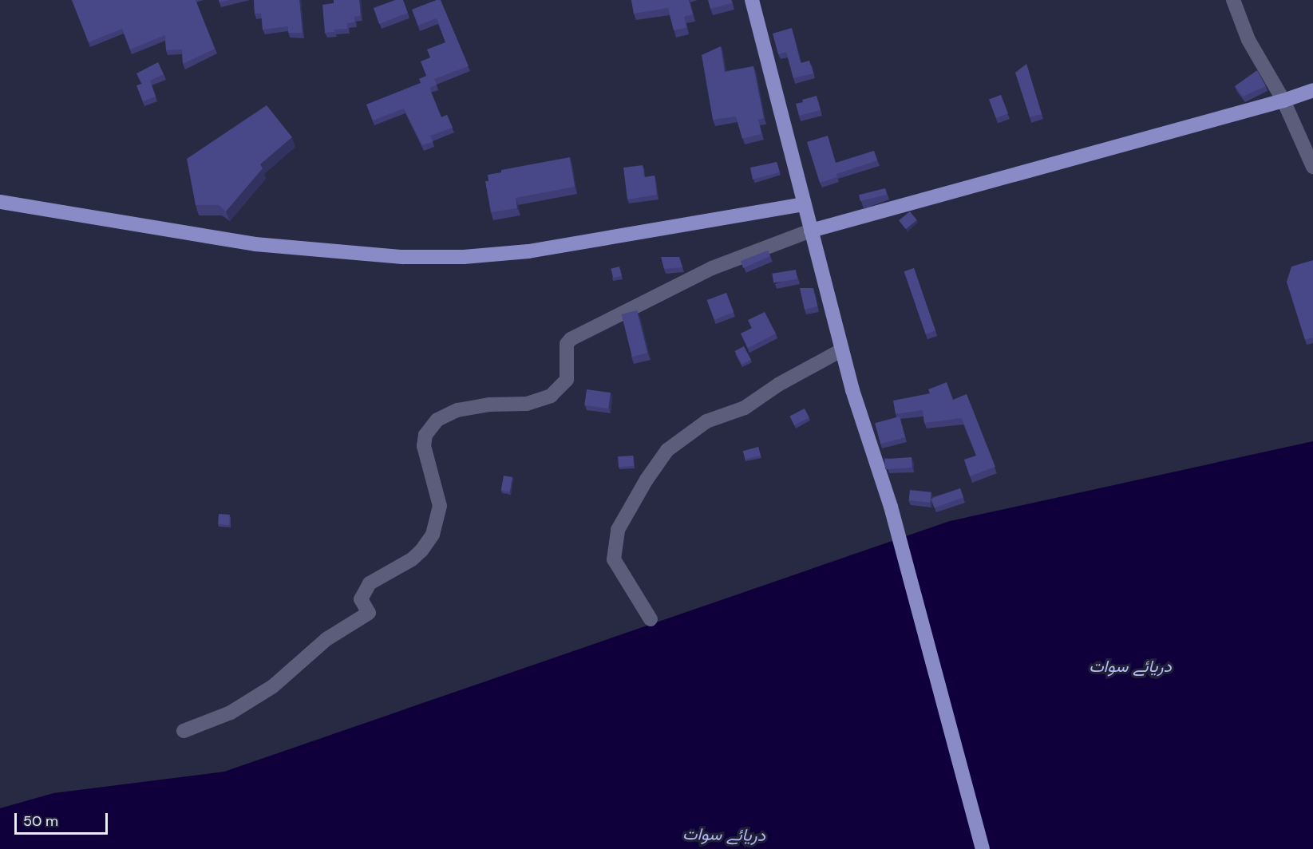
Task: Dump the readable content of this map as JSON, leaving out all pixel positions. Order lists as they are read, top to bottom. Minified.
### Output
{"water":["دریائے سوات"],"scale_bar":"50 m"}
